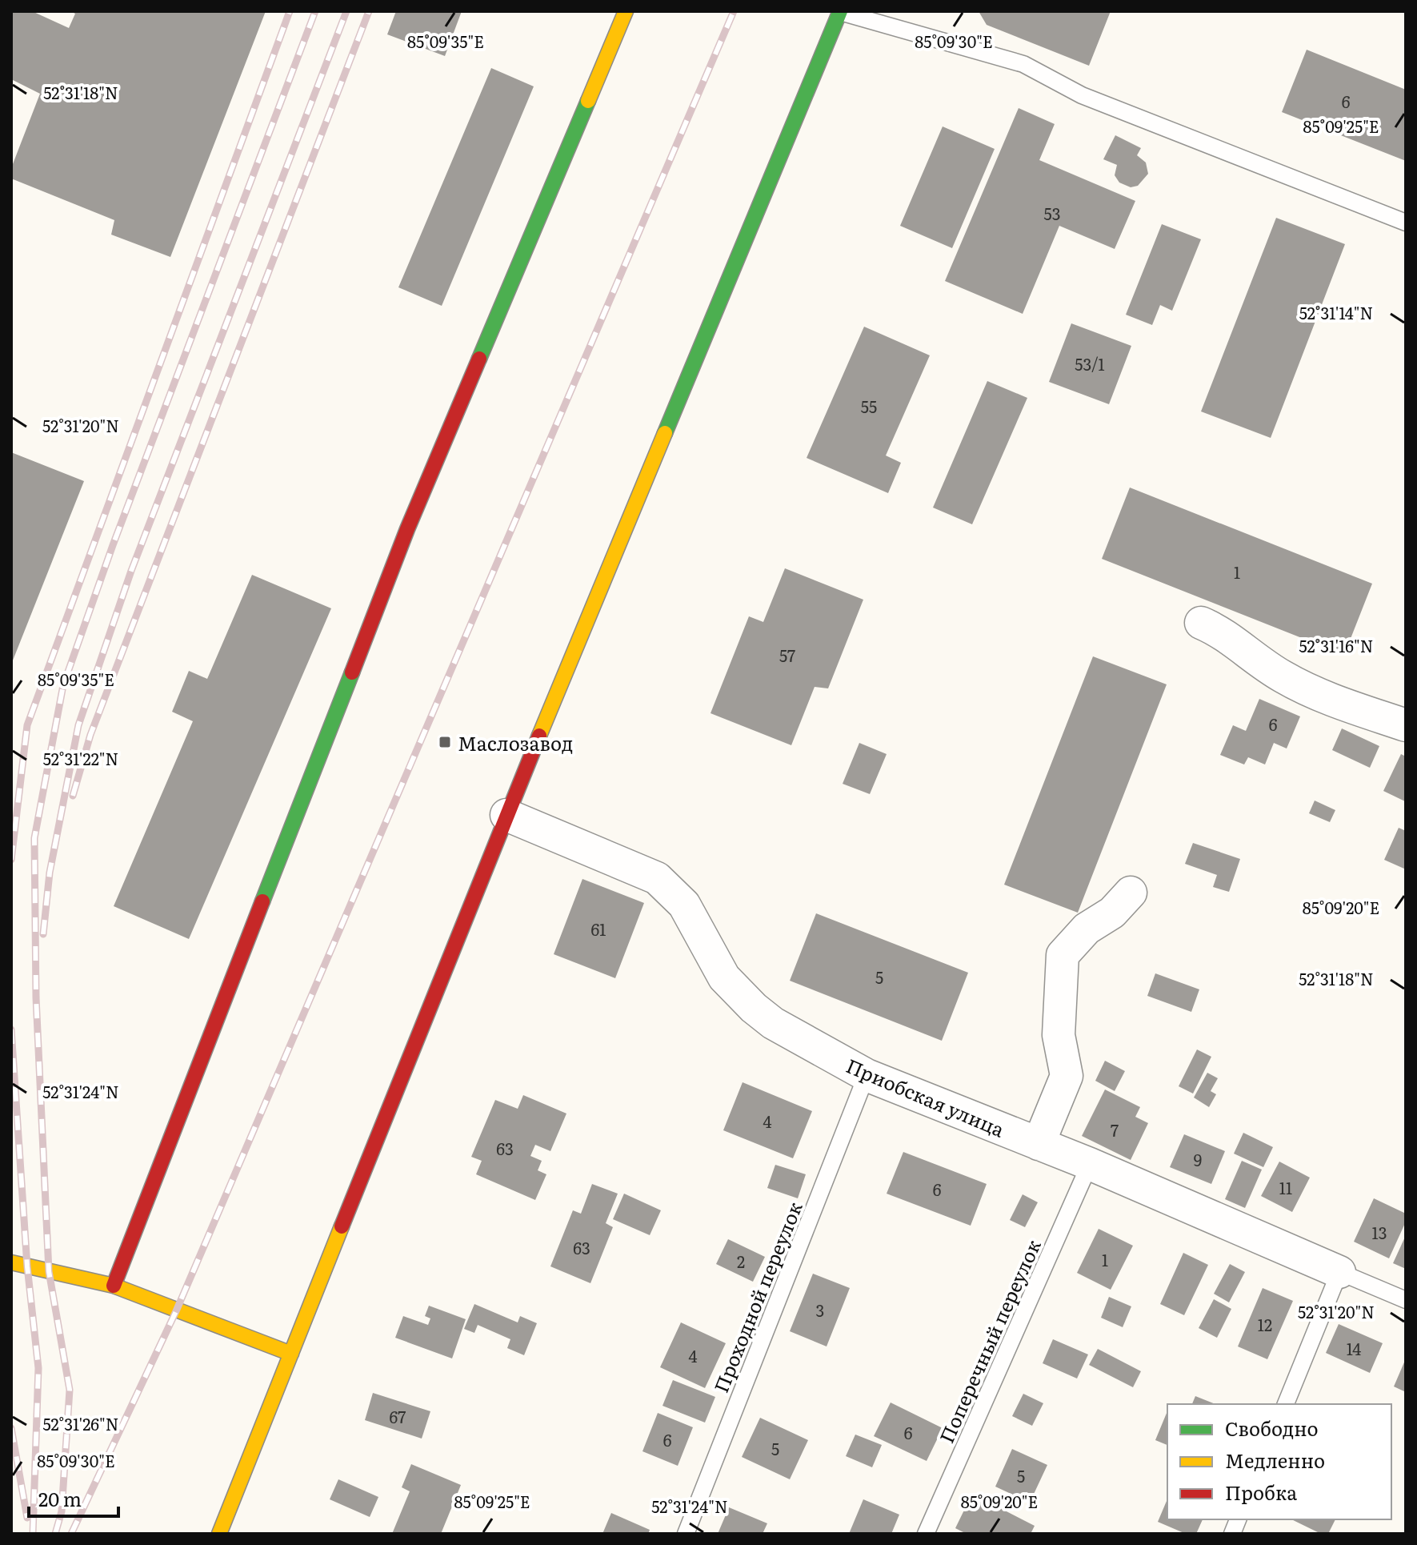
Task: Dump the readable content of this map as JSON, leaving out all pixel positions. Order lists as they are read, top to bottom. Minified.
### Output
{"streets":{"street":["Приобская улица"],"lane":["Проходной переулок","Поперечный переулок"]},"crossings":[["Приобская улица","Проходной переулок"],["Приобская улица","Поперечный переулок"]],"places":{"transit":["Маслозавод"]},"house_numbers":["6","53","53/1","55","1","57","6","61","5","4","7","63","9","11","6","13","63","1","2","3","12","14","4","67","6","6","5","5"],"legend":["Свободно","Медленно","Пробка"],"scale_bar":"20 m","coordinates":["85°09'30\"E","85°09'35\"E","52°31'18\"N","85°09'25\"E","52°31'14\"N","52°31'20\"N","52°31'16\"N","52°31'22\"N","85°09'20\"E","52°31'24\"N","52°31'26\"N"]}
